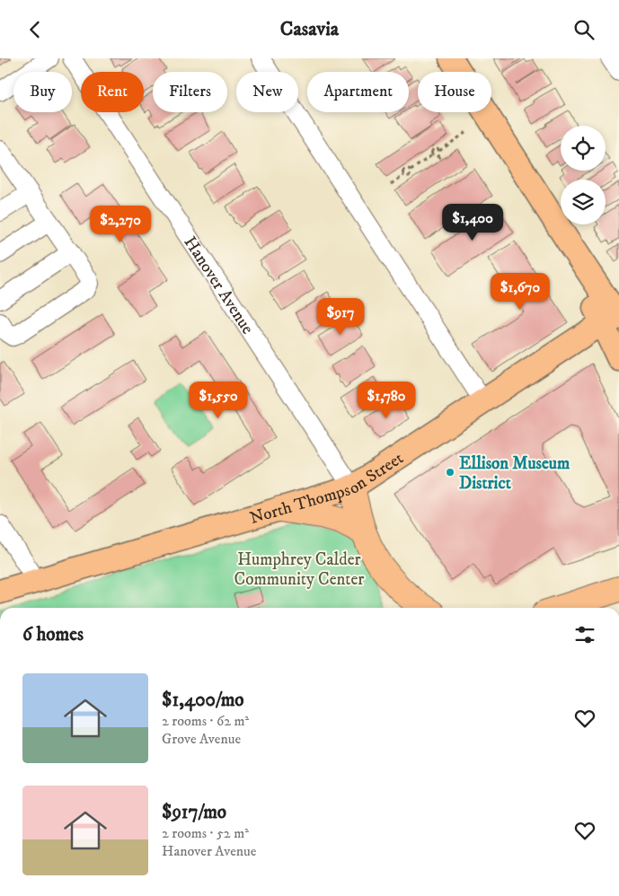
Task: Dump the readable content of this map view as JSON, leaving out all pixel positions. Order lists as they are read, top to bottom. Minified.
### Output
{"streets":{"main road":["North Thompson Street"],"street":["Hanover Avenue"]},"crossings":[["Hanover Avenue","North Thompson Street"]],"parks":["Humphrey Calder Community Center"],"places":["Ellison Museum District"],"page":{"header":"Casavia","chip":["Buy","Rent","Filters","New","Apartment","House"],"price":["$1,400","$2,270","$1,670","$917","$1,550","$1,780"],"heading":"6 homes","list":[{"name":"$1,400/mo","note":"2 rooms · 62 m² · Grove Avenue"},{"name":"$917/mo","note":"2 rooms · 52 m² · Hanover Avenue"}]}}
